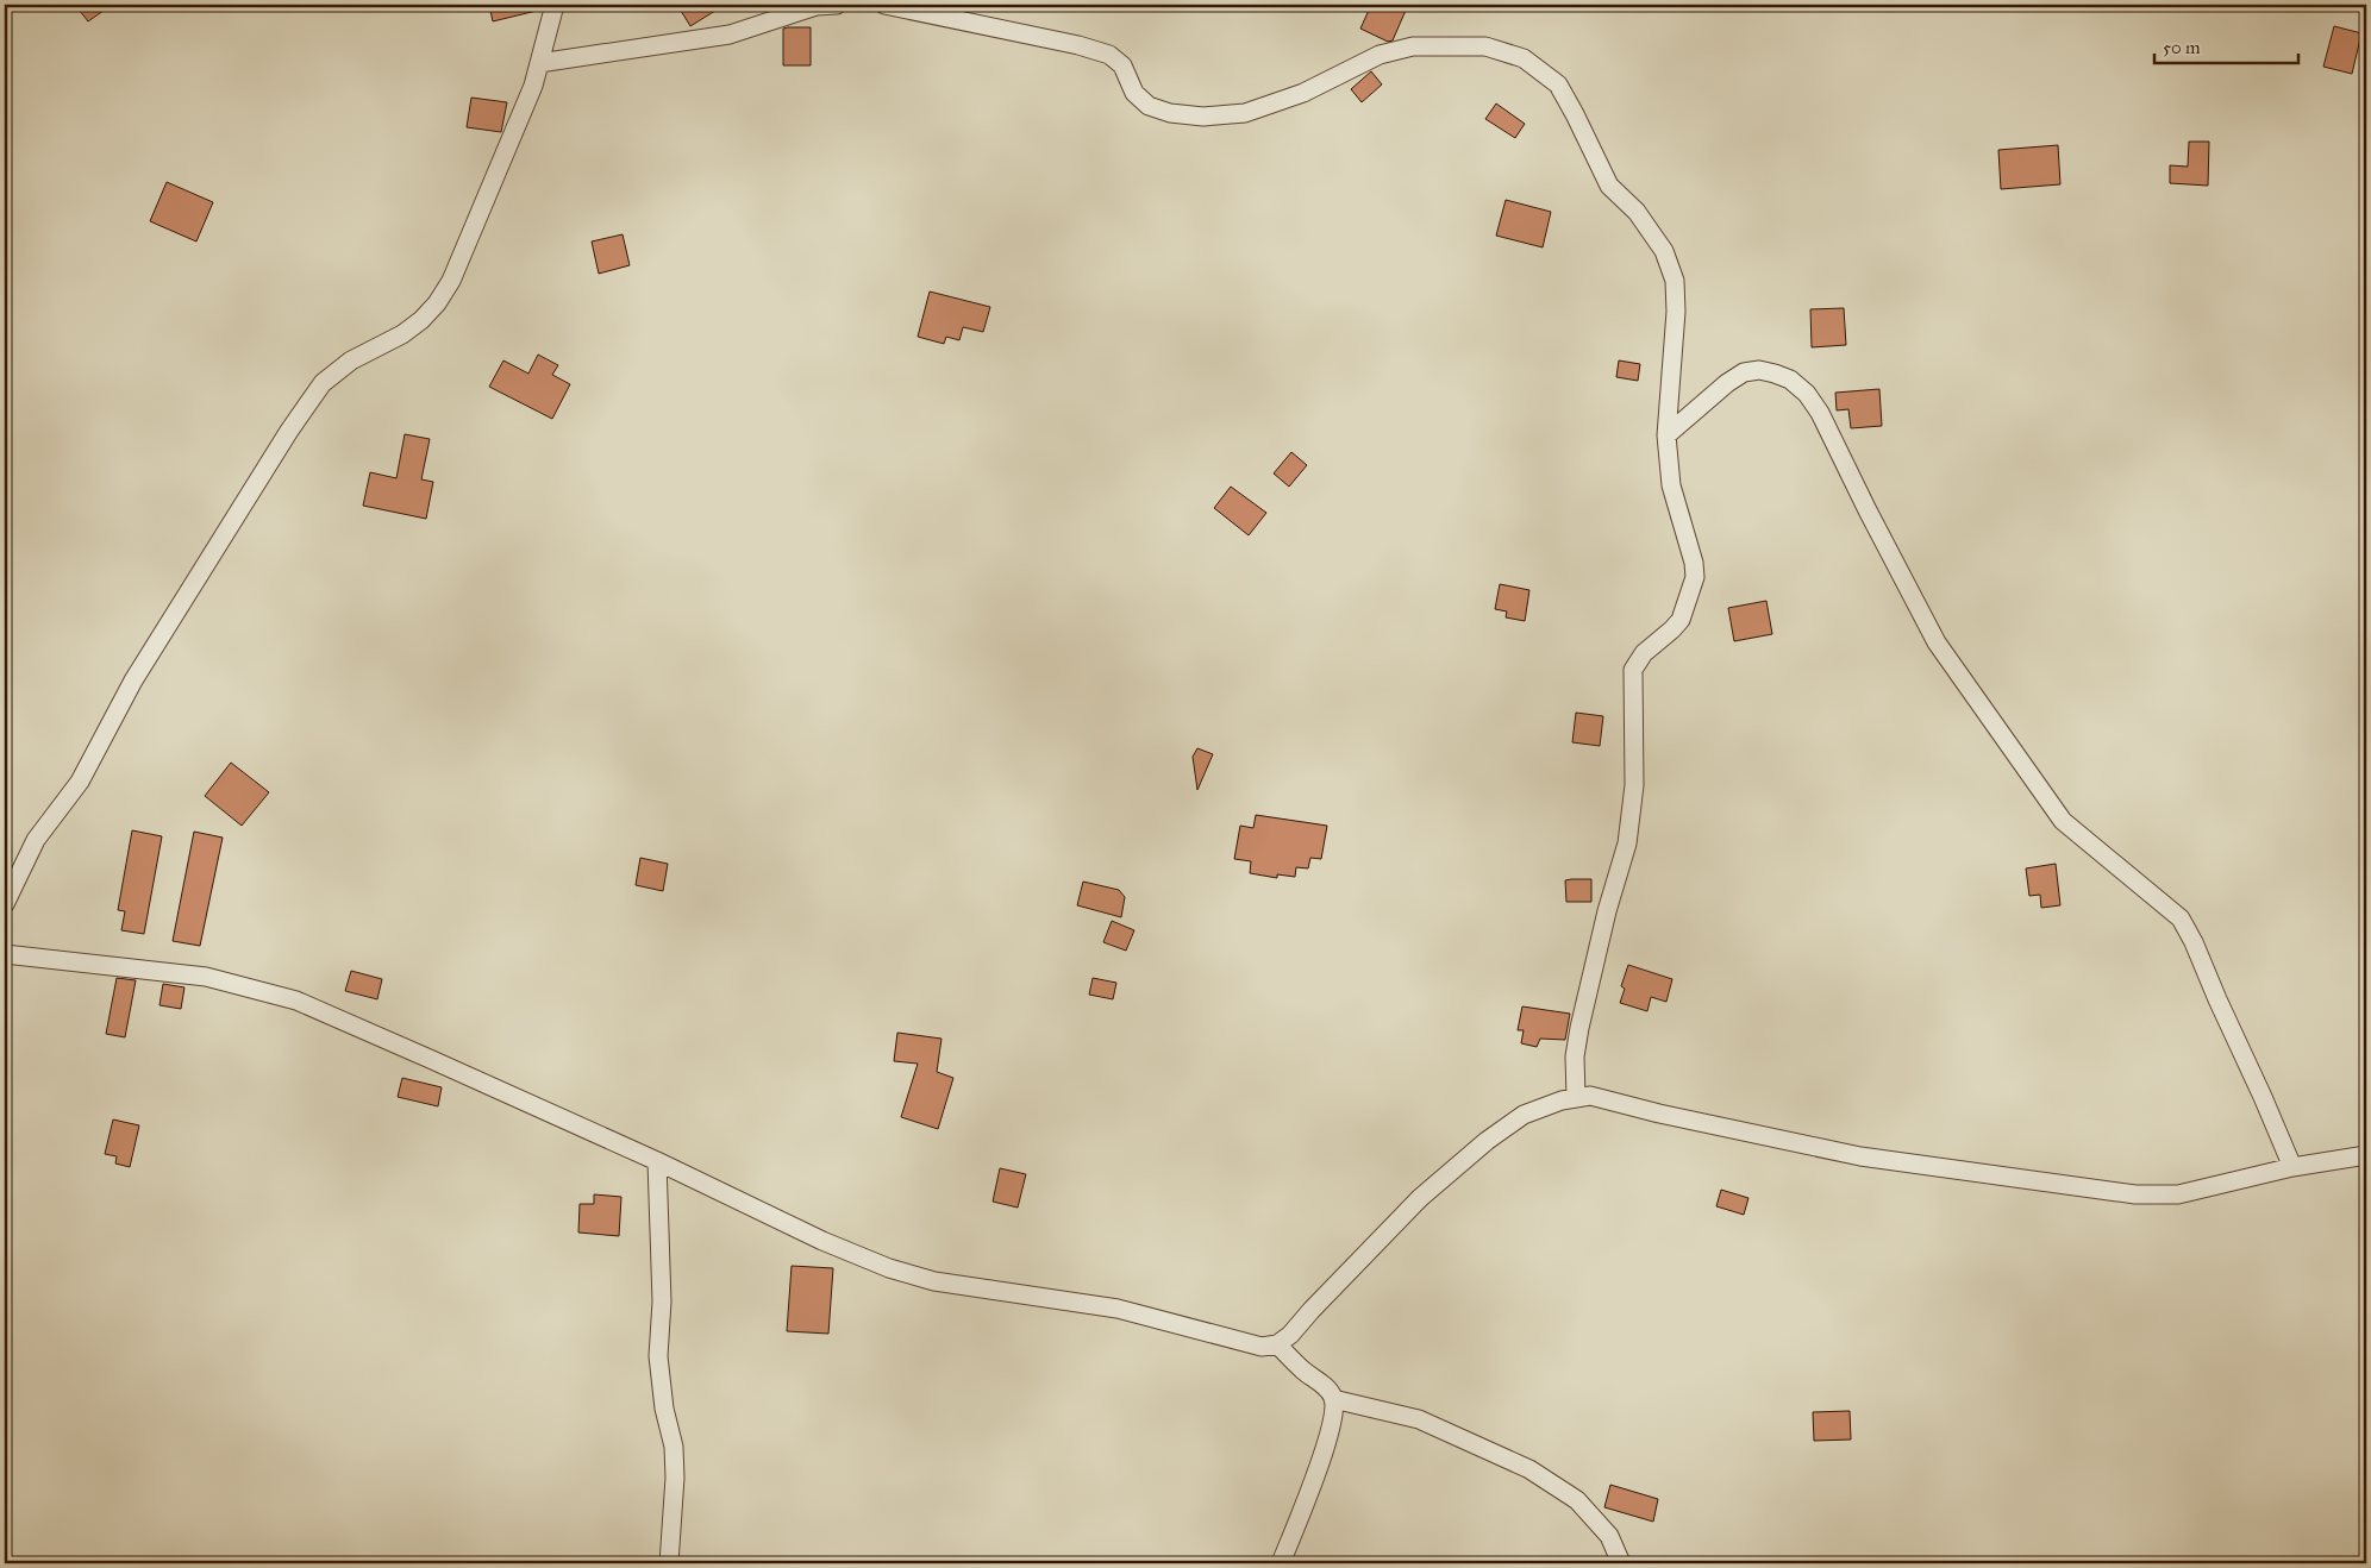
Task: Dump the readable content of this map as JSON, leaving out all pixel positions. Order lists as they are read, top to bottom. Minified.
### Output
{"scale_bar":"50 m"}
